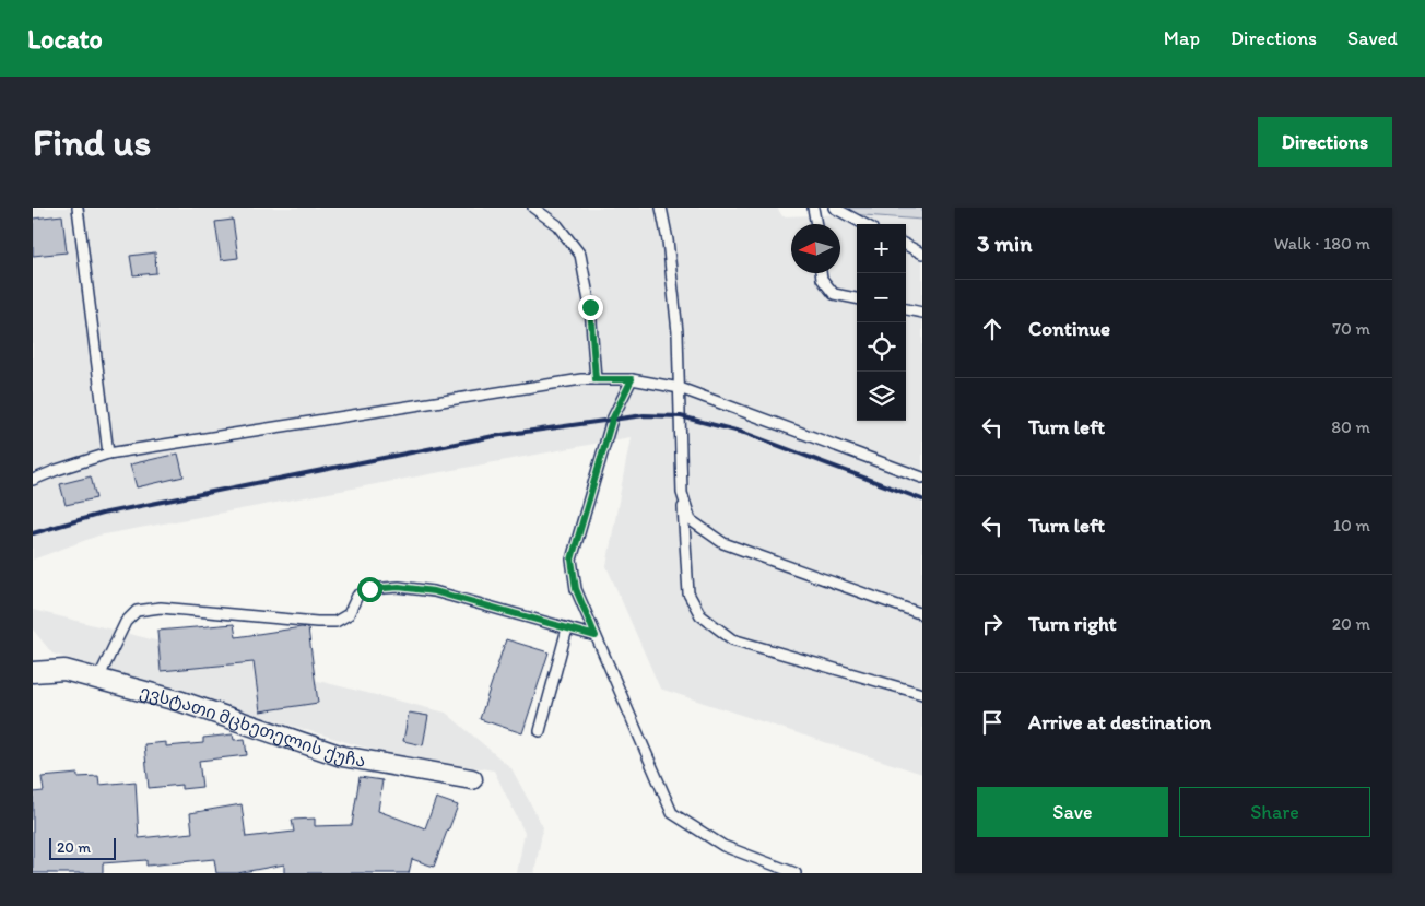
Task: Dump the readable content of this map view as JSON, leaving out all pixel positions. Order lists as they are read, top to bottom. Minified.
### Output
{"streets":{"street":["ევსტათი მცხეთელის ქუჩა"]},"scale_bar":"20 m","north":"left","page":{"header":"Locato","nav":["Map","Directions","Saved"],"buttons":["Directions",["Save","Share"]],"title":"Find us","heading":["3 min","Walk · 180 m"],"map_buttons":["+","−"],"list":[["Continue","70 m"],["Turn left","80 m"],["Turn left","10 m"],["Turn right","20 m"],"Arrive at destination"],"scale":"20 m"}}
